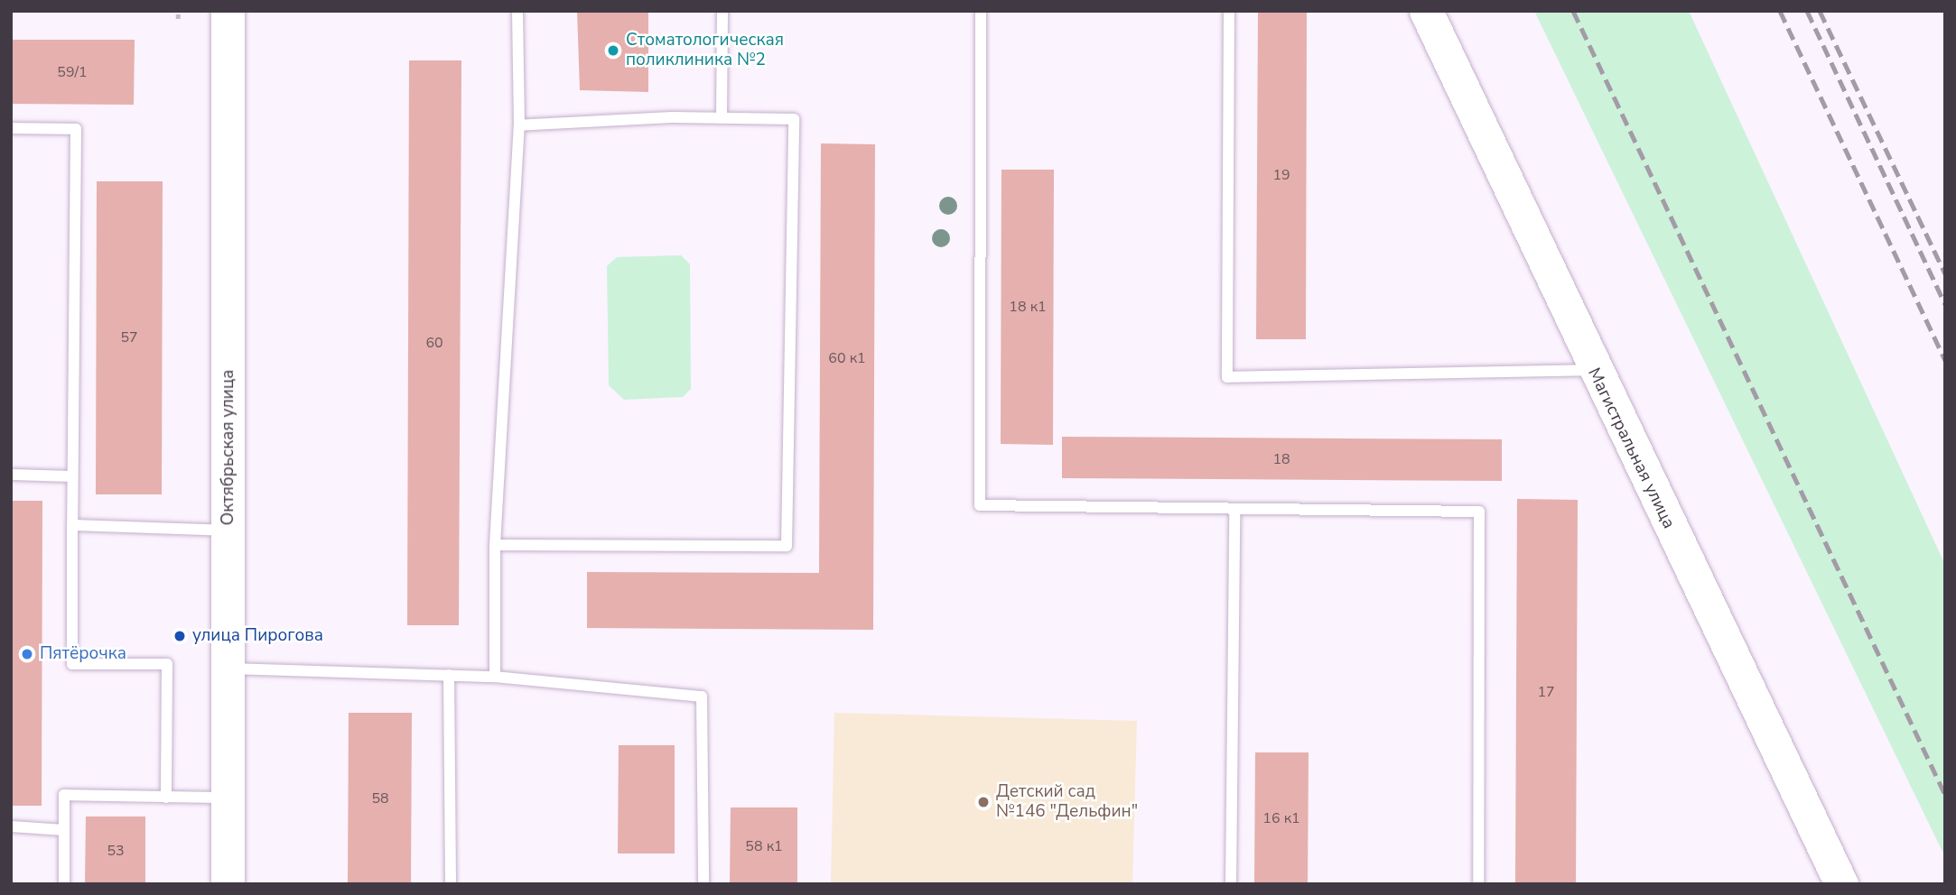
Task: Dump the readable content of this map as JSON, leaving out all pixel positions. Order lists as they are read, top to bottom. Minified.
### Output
{"streets":{"street":["Октябрьская улица","Магистральная улица"]},"places":["Стоматологическая поликлиника №2","улица Пирогова","Пятёрочка","Детский сад №146 \"Дельфин\""],"house_numbers":["59/1","19","18 к1","57","60","60 к1","18","17","58","16 к1","58 к1","53"]}
